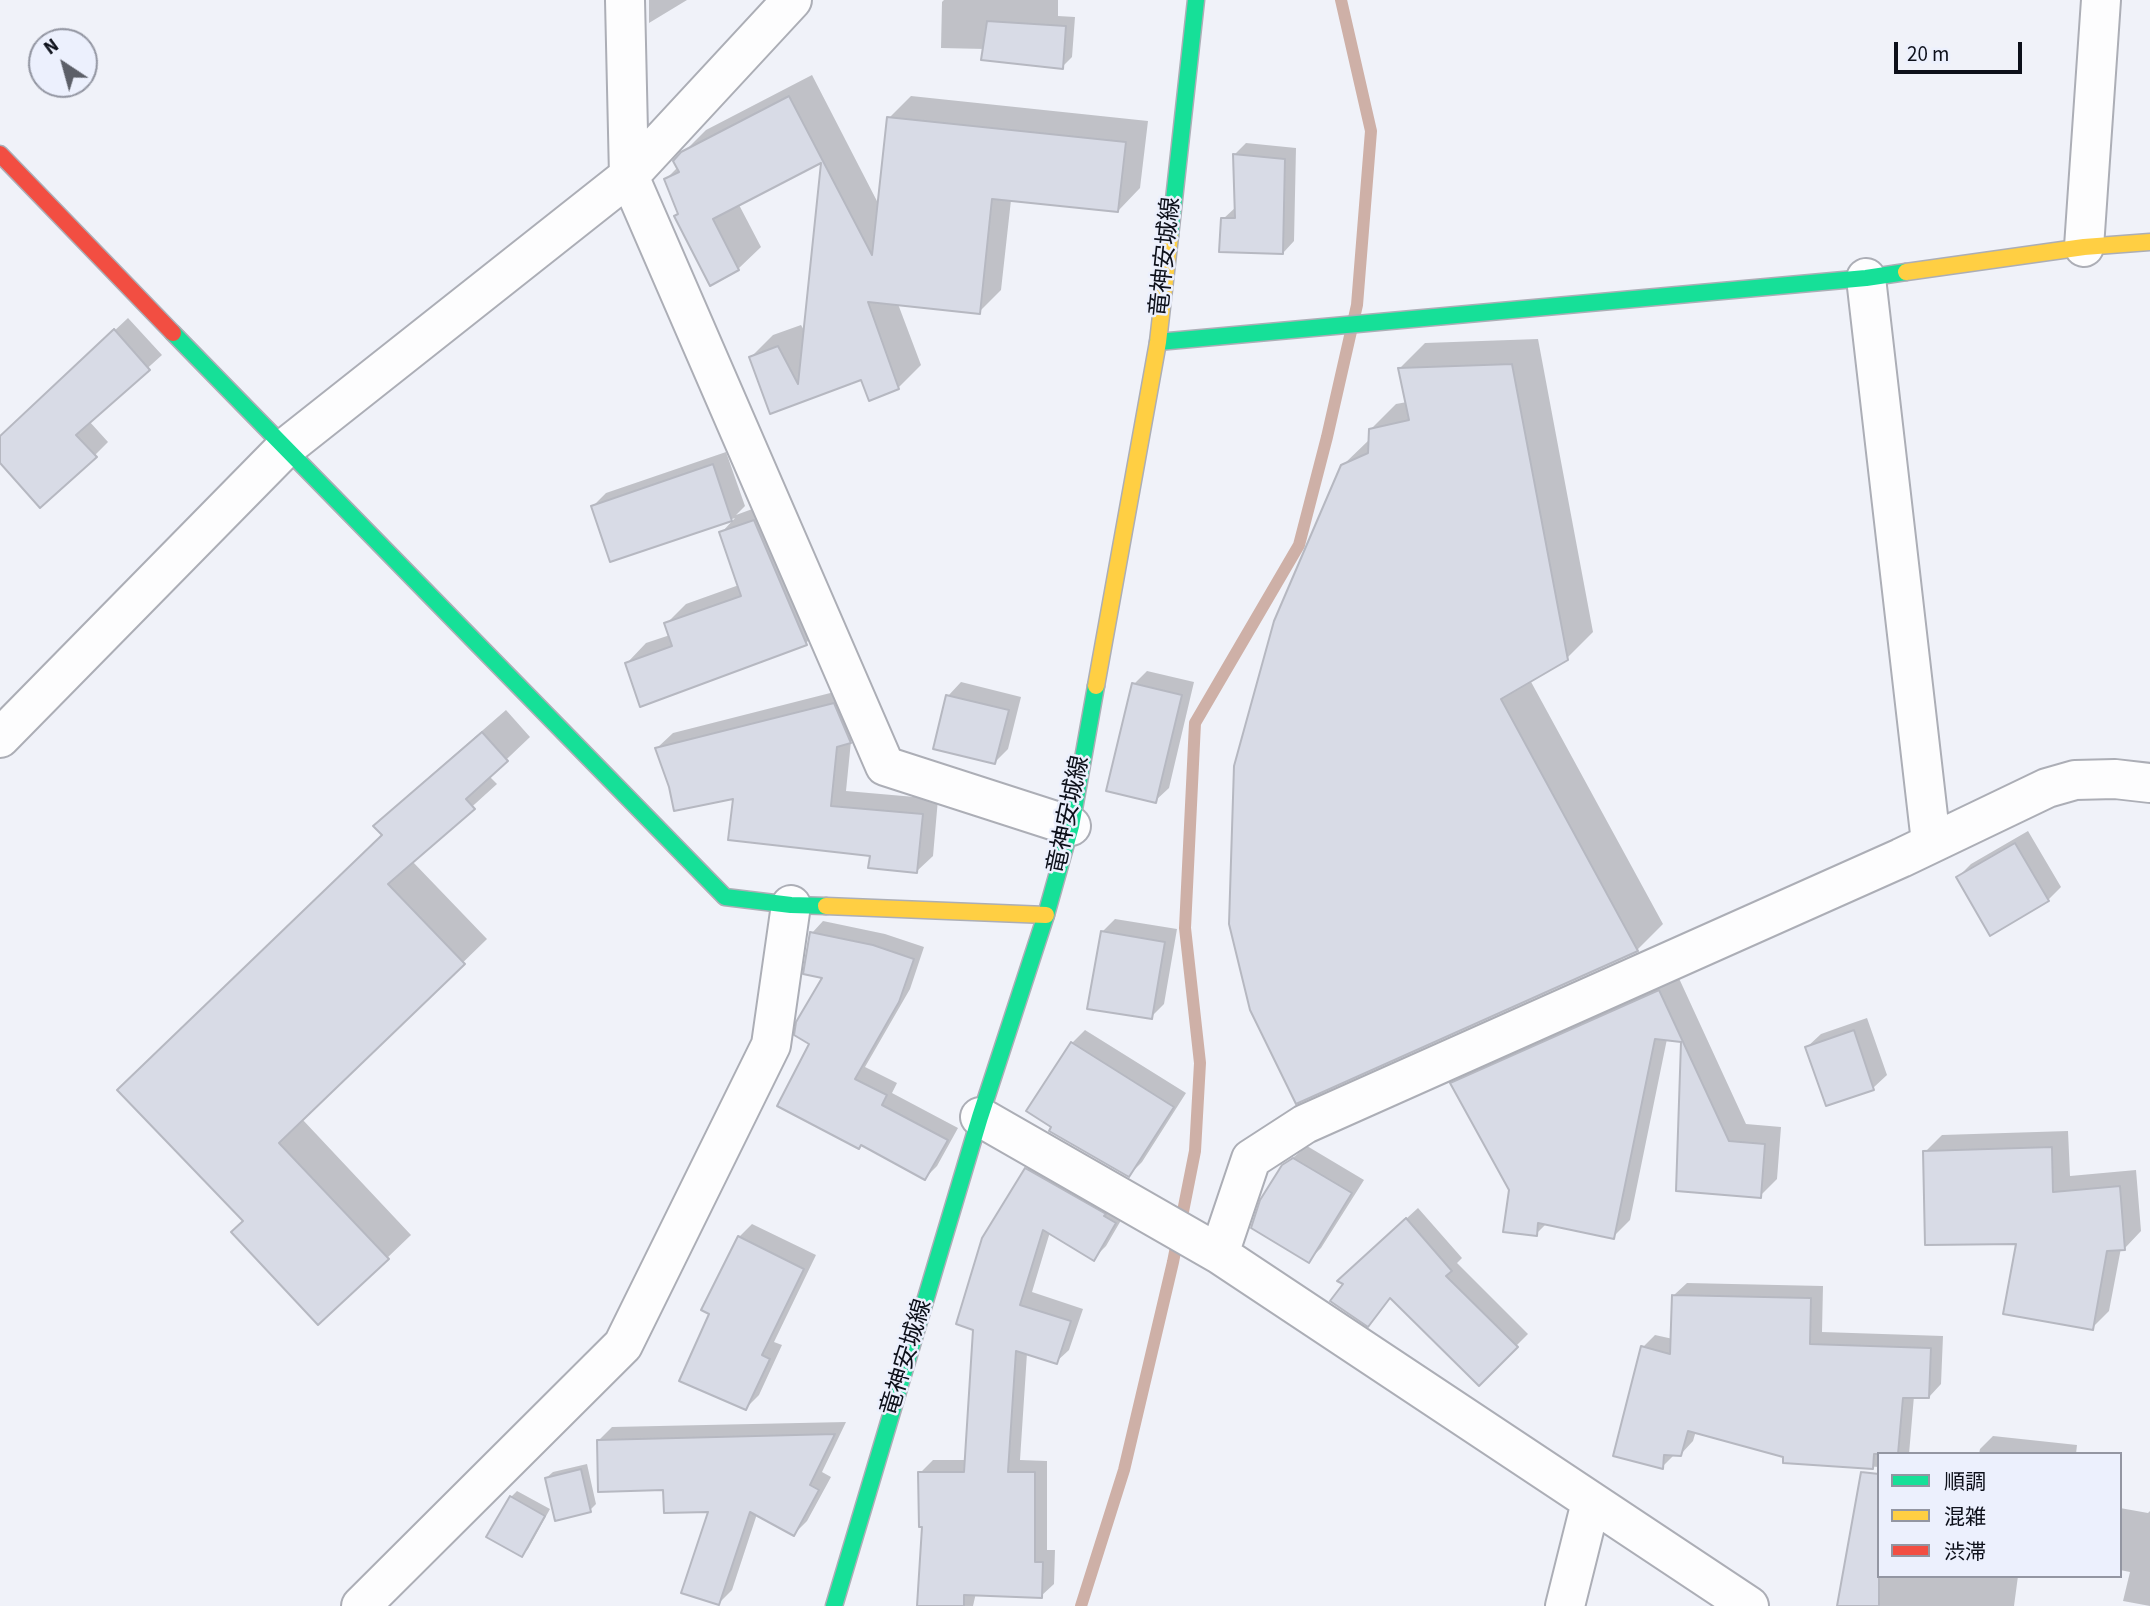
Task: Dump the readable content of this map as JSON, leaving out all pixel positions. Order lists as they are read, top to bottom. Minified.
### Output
{"streets":{"street":["竜神安城線"]},"legend":["順調","混雑","渋滞"],"scale_bar":"20 m","north":"top left"}
